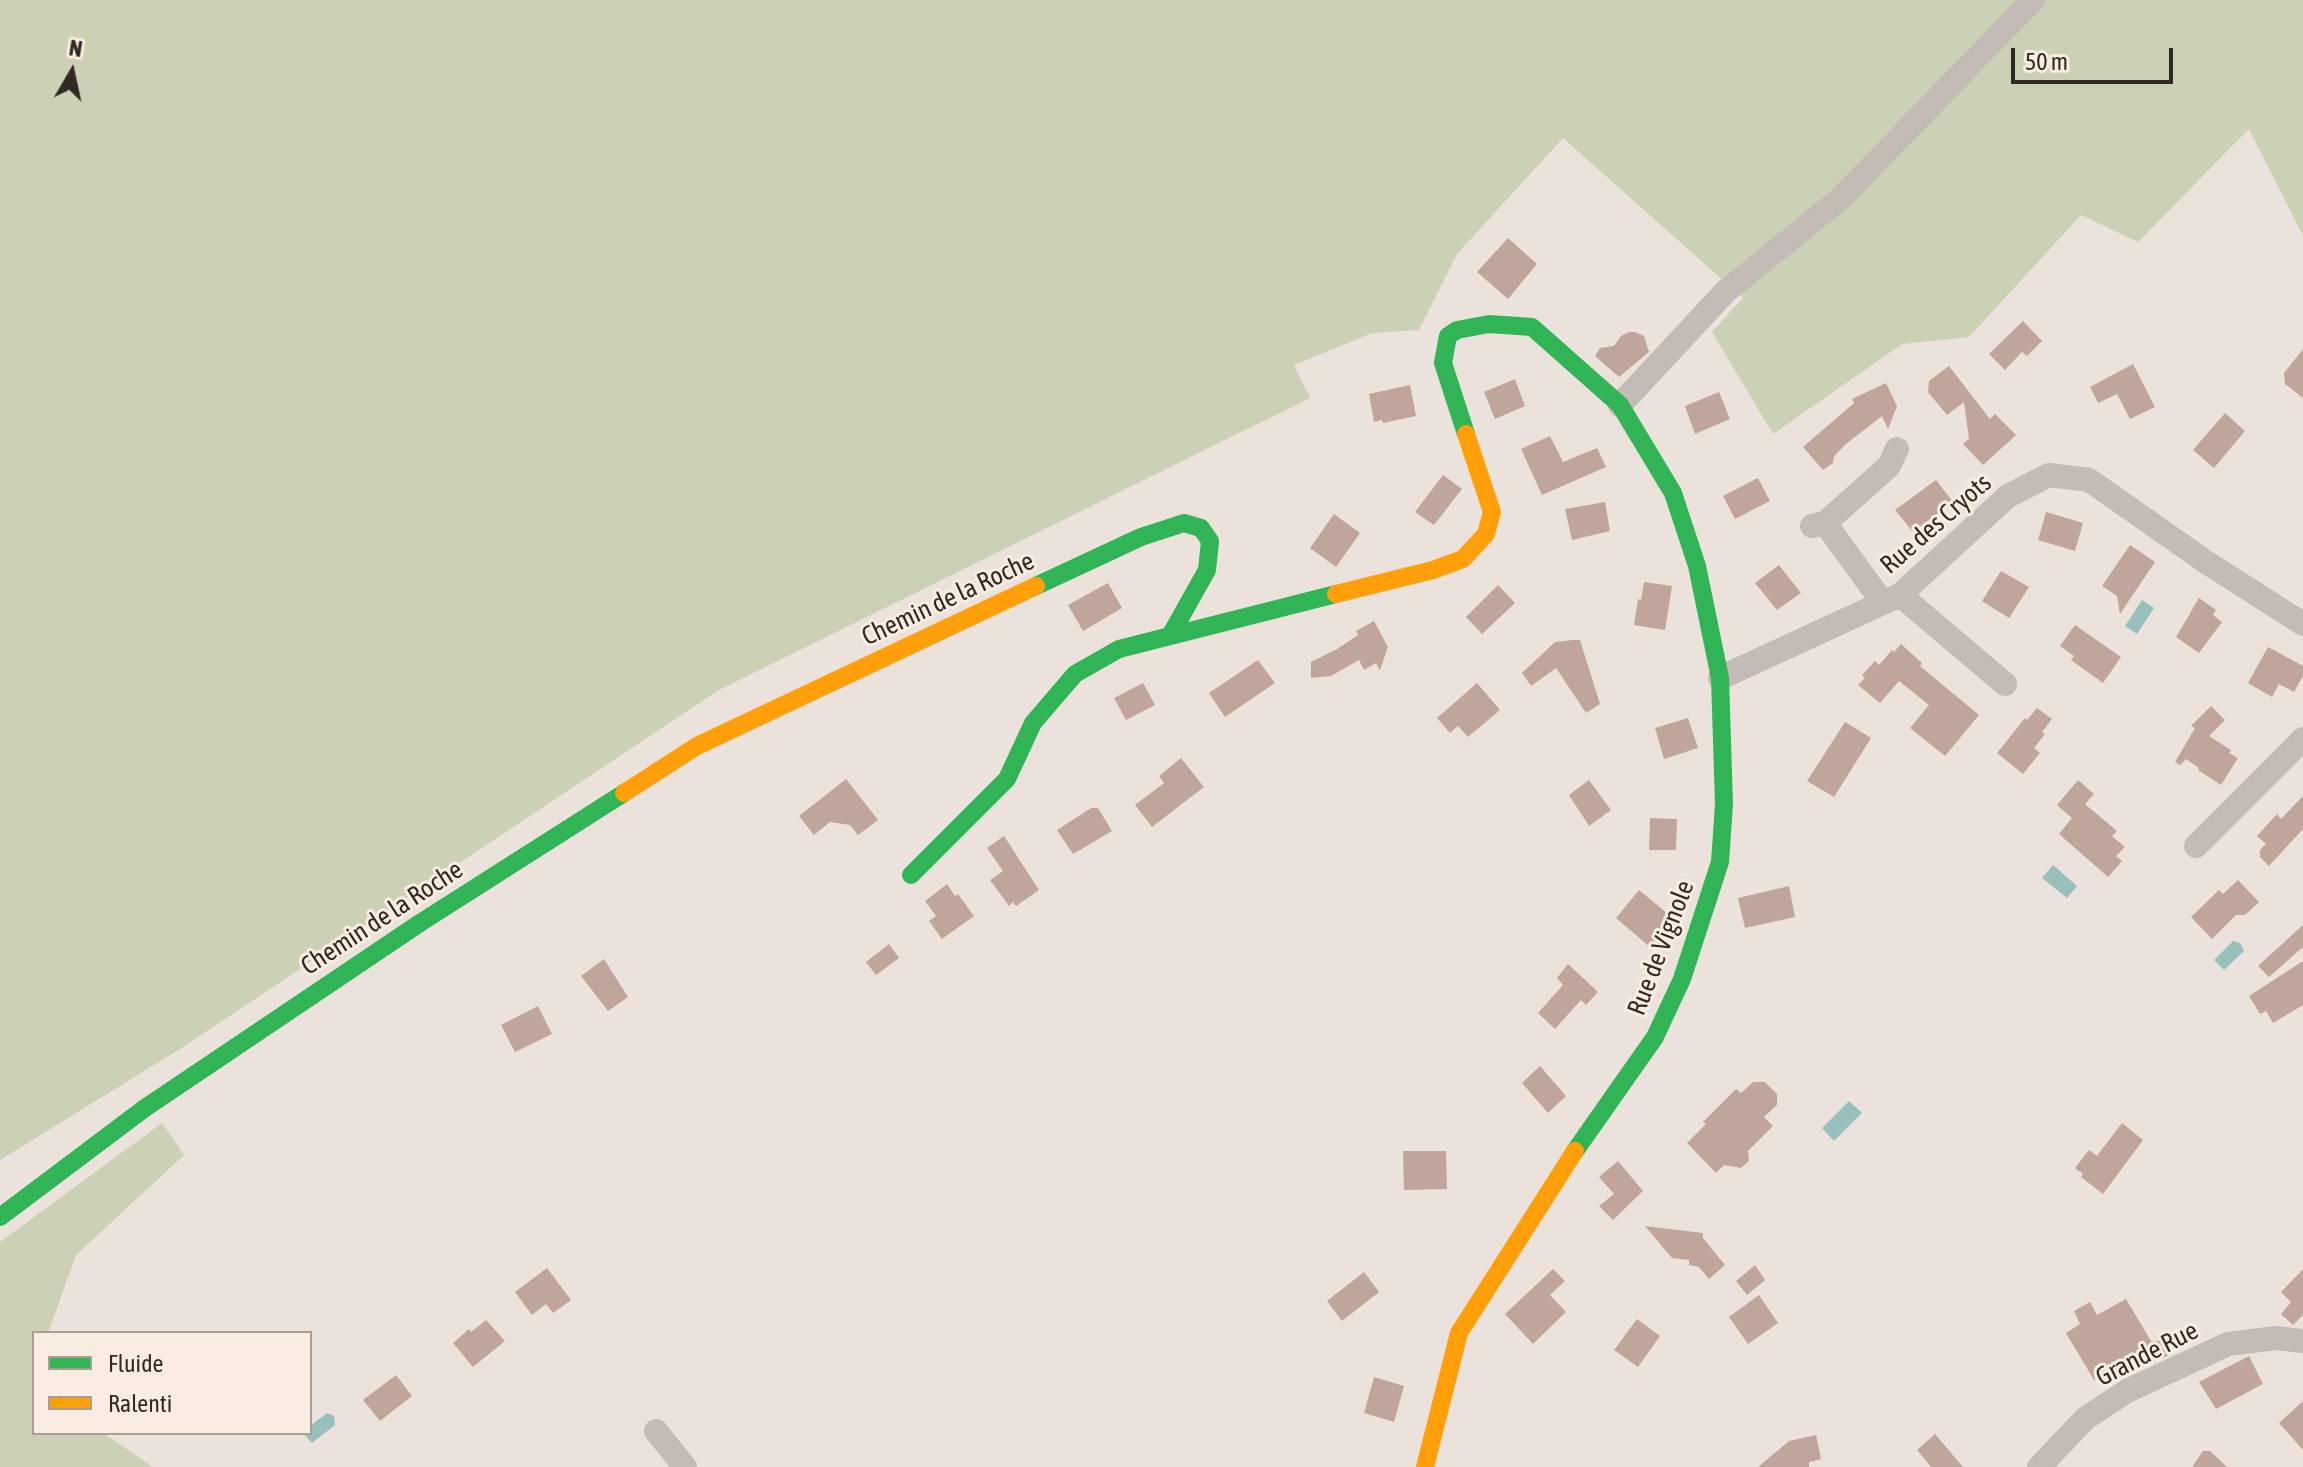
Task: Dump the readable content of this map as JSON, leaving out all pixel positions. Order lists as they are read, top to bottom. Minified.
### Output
{"streets":{"street":["Rue des Cryots","Chemin de la Roche","Rue de Vignole","Grande Rue"]},"crossings":[["Rue des Cryots","Rue de Vignole"]],"legend":["Fluide","Ralenti"],"scale_bar":"50 m","north":"top"}
